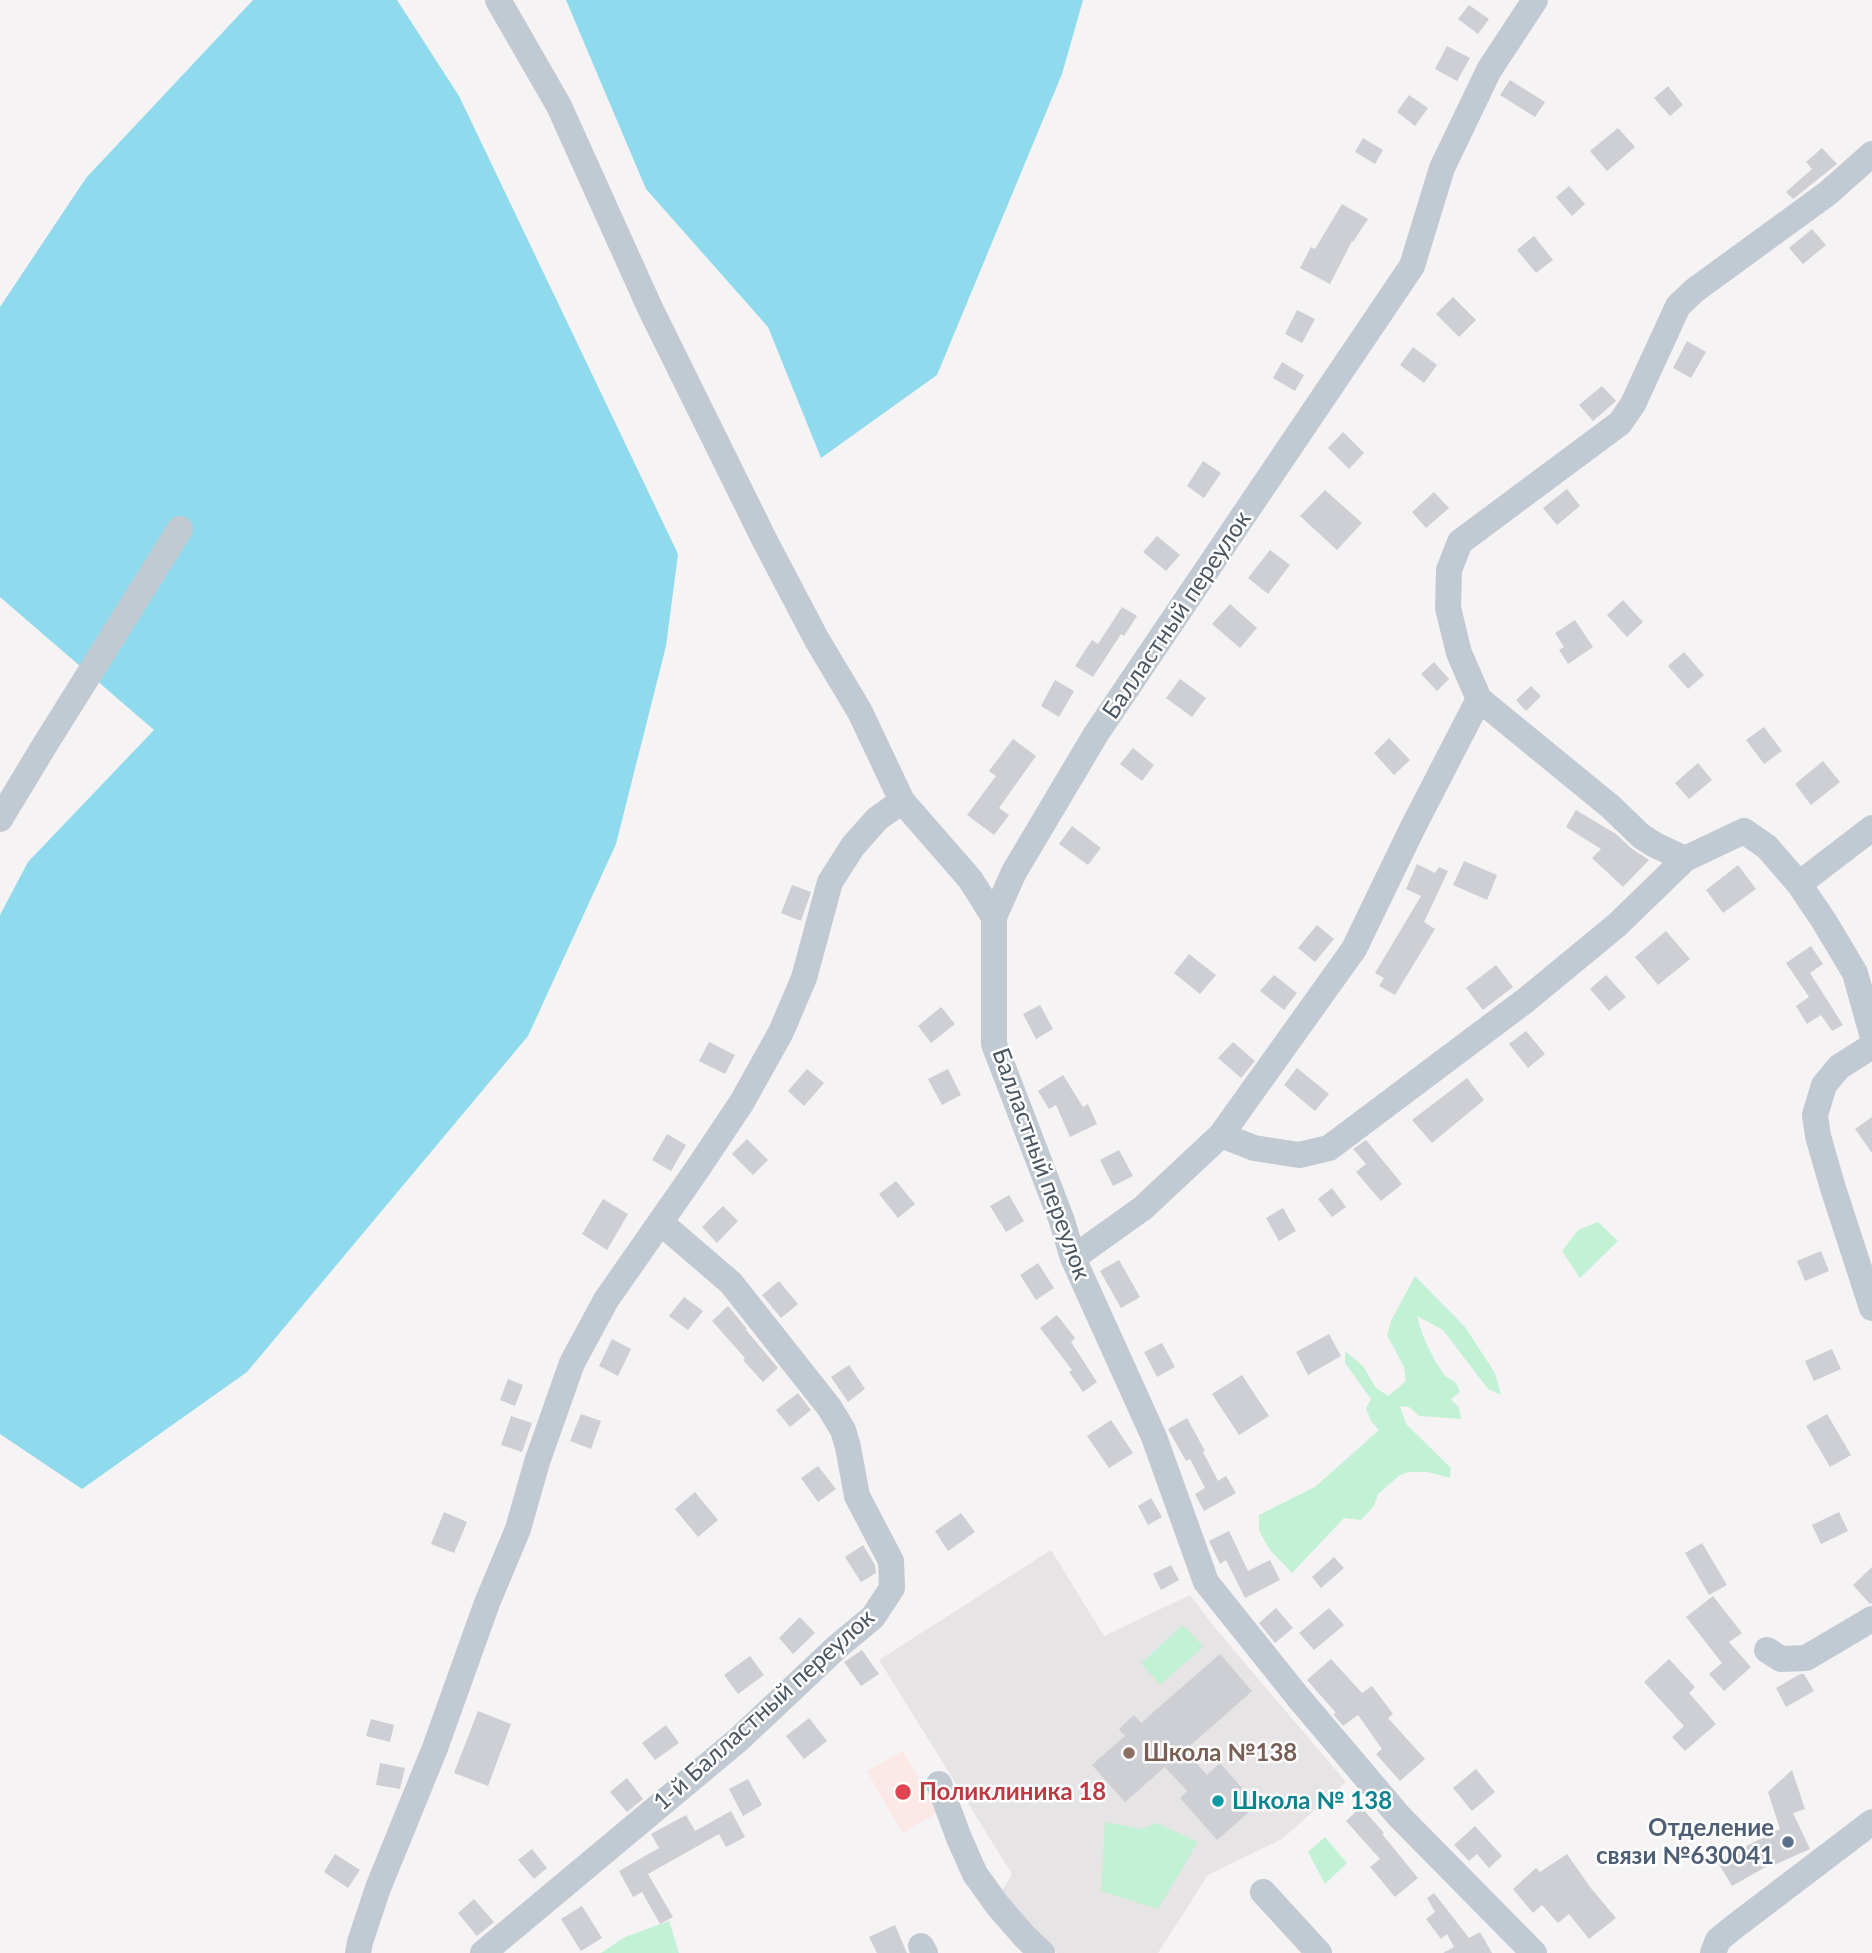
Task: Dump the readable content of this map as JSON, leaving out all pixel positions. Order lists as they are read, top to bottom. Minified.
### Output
{"streets":{"street":["Балластный переулок","1-й Балластный переулок"]},"places":["Школа №138","Поликлиника 18","Школа № 138","Отделение связи №630041"]}
